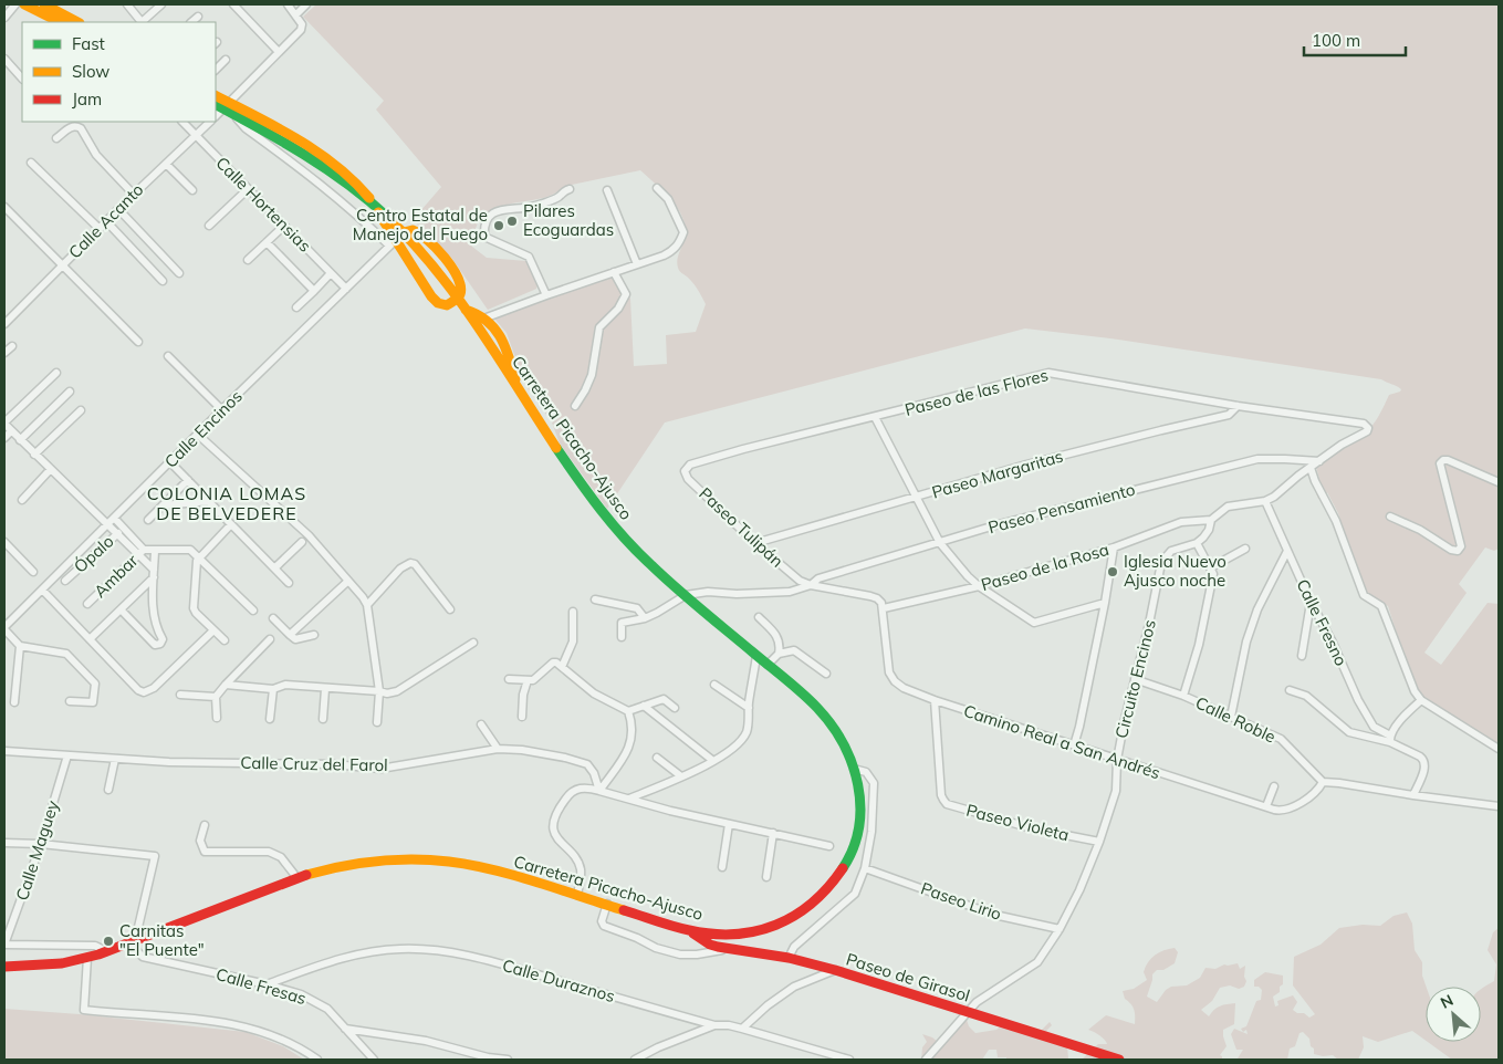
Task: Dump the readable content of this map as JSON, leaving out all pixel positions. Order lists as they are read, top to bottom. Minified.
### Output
{"streets":{"main road":["Carretera Picacho-Ajusco","Paseo de Girasol"],"street":["Calle Hortensias","Calle Acanto","Paseo de las Flores","Calle Encinos","Paseo Margaritas","Paseo Pensamiento","Paseo Tulipán","Ópalo","Paseo de la Rosa","Ambar","Calle Fresno","Circuito Encinos","Calle Roble","Camino Real a San Andrés","Calle Cruz del Farol","Paseo Violeta","Calle Maguey","Paseo Lirio","Calle Duraznos","Calle Fresas"]},"crossings":[["Calle Hortensias","Calle Acanto"],["Calle Hortensias","Calle Encinos"],["Paseo de las Flores","Paseo Margaritas"],["Paseo de las Flores","Paseo Tulipán"],["Paseo de las Flores","Paseo de la Rosa"],["Carretera Picacho-Ajusco","Paseo de Girasol"],["Carretera Picacho-Ajusco","Calle Fresas"],["Paseo Margaritas","Paseo Tulipán"],["Paseo Pensamiento","Paseo Tulipán"],["Paseo Pensamiento","Paseo de la Rosa"],["Paseo de la Rosa","Calle Fresno"],["Paseo de la Rosa","Camino Real a San Andrés"],["Circuito Encinos","Calle Roble"],["Circuito Encinos","Camino Real a San Andrés"],["Circuito Encinos","Paseo Violeta"],["Circuito Encinos","Paseo Lirio"],["Circuito Encinos","Paseo de Girasol"],["Calle Roble","Camino Real a San Andrés"],["Camino Real a San Andrés","Paseo Violeta"],["Calle Cruz del Farol","Calle Maguey"],["Calle Duraznos","Calle Fresas"]],"districts":["COLONIA LOMAS DE BELVEDERE"],"places":["Pilares Ecoguardas","Centro Estatal de Manejo del Fuego","Iglesia Nuevo Ajusco noche","Carnitas \"El Puente\""],"legend":["Fast","Slow","Jam"],"scale_bar":"100 m","north":"top left"}
